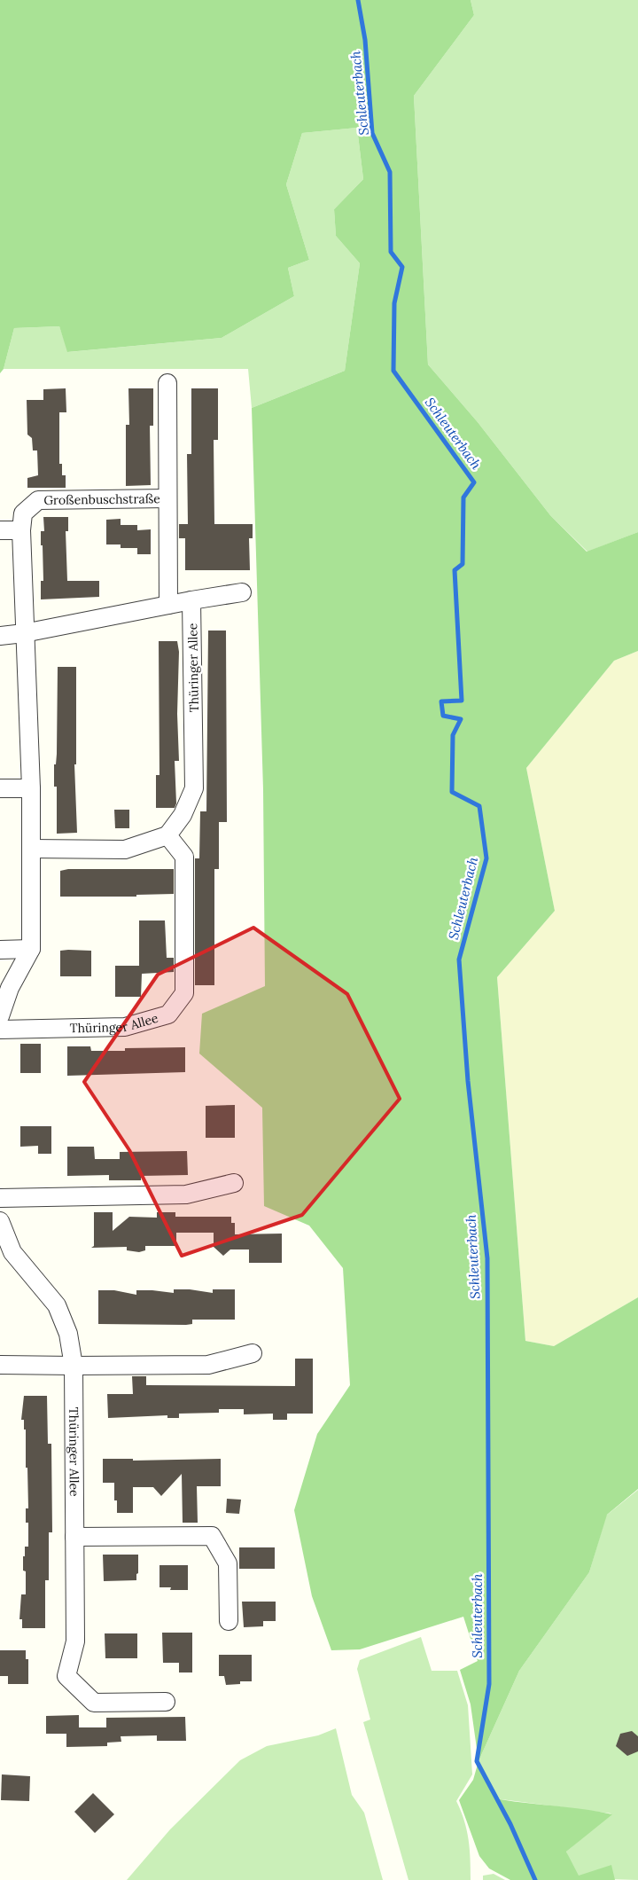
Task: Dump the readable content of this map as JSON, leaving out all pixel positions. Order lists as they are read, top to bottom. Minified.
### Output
{"streets":{"street":["Großenbuschstraße","Thüringer Allee"]},"water":["Schleuterbach"]}
